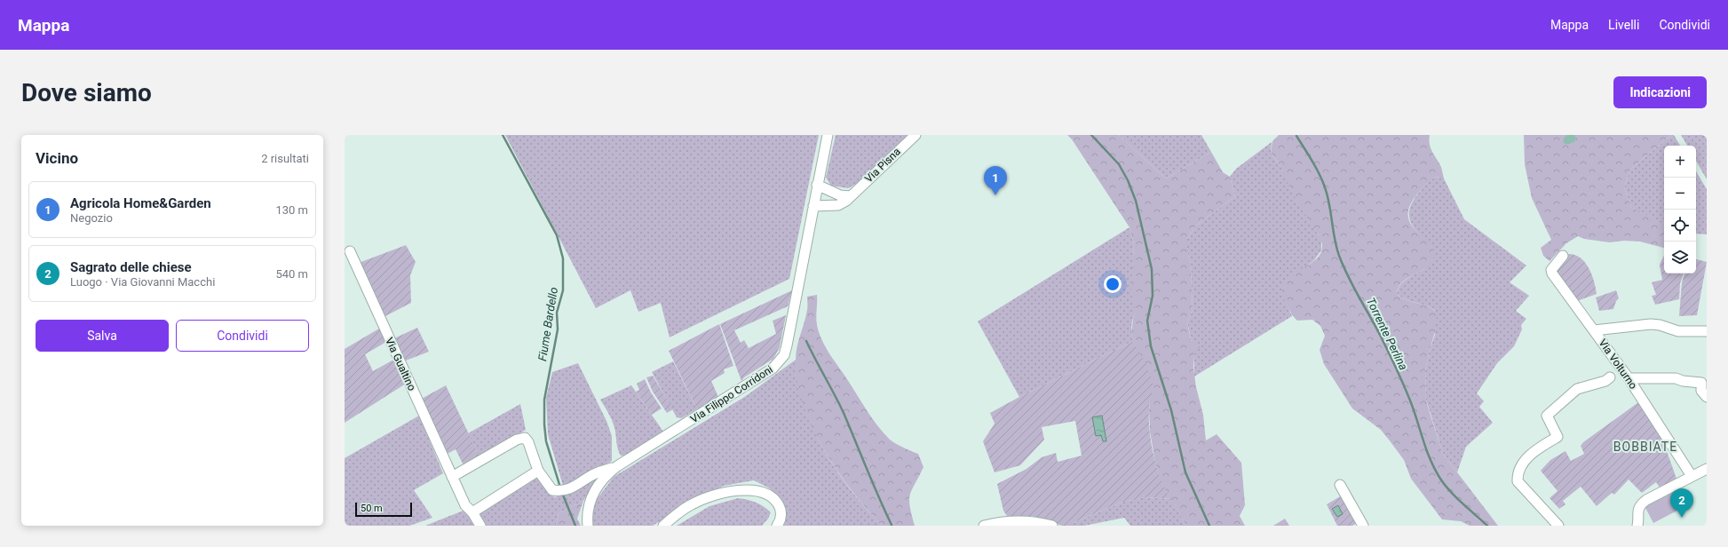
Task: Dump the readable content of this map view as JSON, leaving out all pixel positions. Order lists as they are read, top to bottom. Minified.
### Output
{"streets":{"street":["Via Pisna","Via Gualtino","Via Volturno","Via Filippo Corridoni"]},"crossings":[["Via Pisna","Via Filippo Corridoni"]],"districts":["BOBBIATE"],"water":["Fiume Bardello","Torrente Perlina"],"scale_bar":"50 m","page":{"header":"Mappa","nav":["Mappa","Livelli","Condividi"],"buttons":["Indicazioni",["Salva","Condividi"]],"title":"Dove siamo","heading":["Vicino","2 risultati"],"map_buttons":["+","−"],"pins":["1","2"],"list":[{"mark":"1","name":"Agricola Home&Garden","note":"Negozio","value":"130 m"},{"mark":"2","name":"Sagrato delle chiese","note":"Luogo · Via Giovanni Macchi","value":"540 m"}],"scale":"50 m"}}
